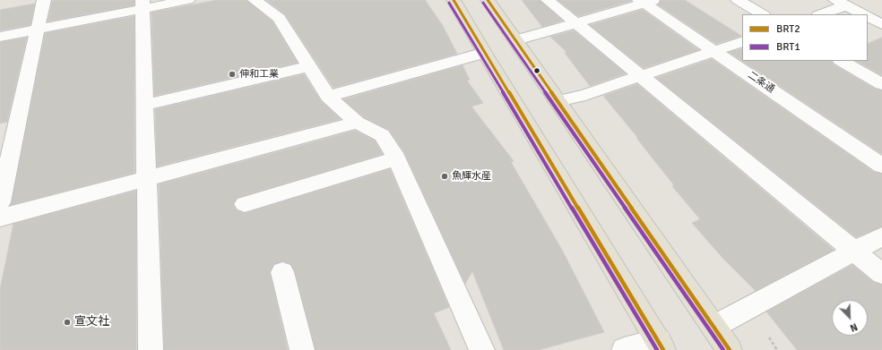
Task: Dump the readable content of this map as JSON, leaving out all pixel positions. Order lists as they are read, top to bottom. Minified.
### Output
{"streets":{"street":["二条通"]},"places":["伸和工業","魚輝水産","宣文社"],"lines":["transit line BRT2","transit line BRT1"],"legend":["BRT2","BRT1"],"north":"bottom right"}
